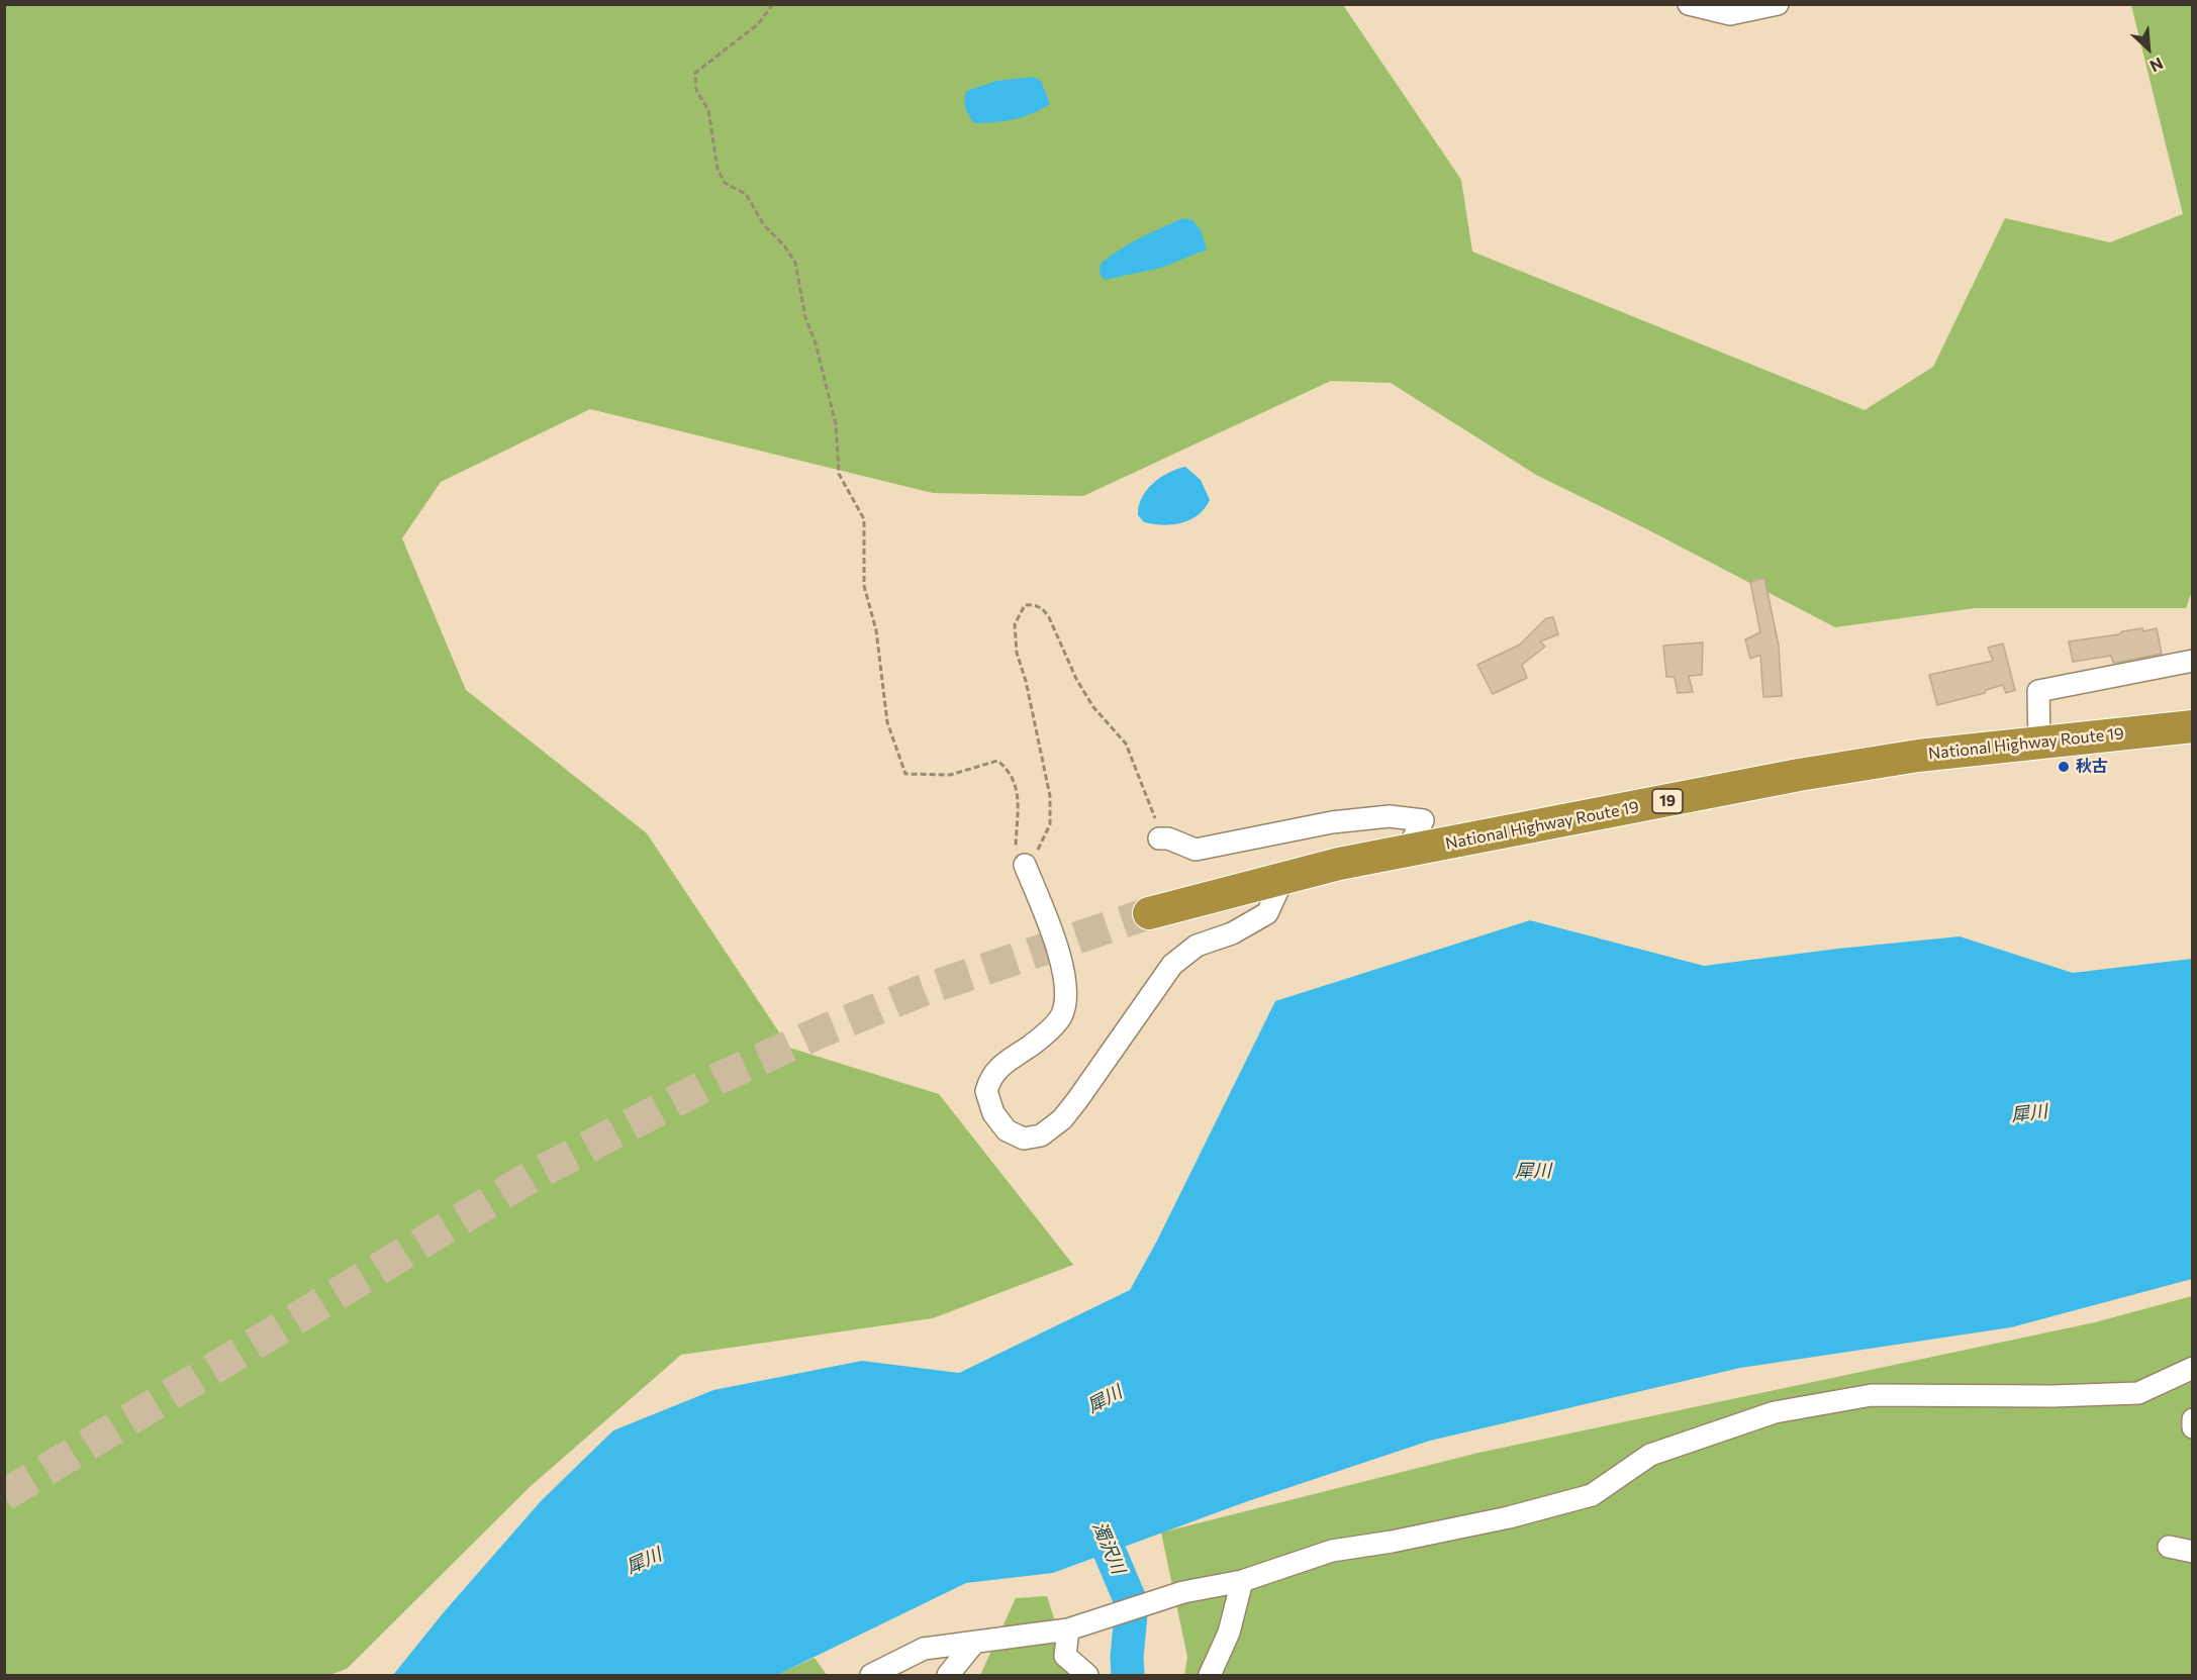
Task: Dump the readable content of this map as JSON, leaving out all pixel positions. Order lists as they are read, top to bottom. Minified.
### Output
{"streets":{"highway":["National Highway Route 19","19"]},"water":["犀川","濁沢川"],"places":["秋古"],"north":"bottom right"}
